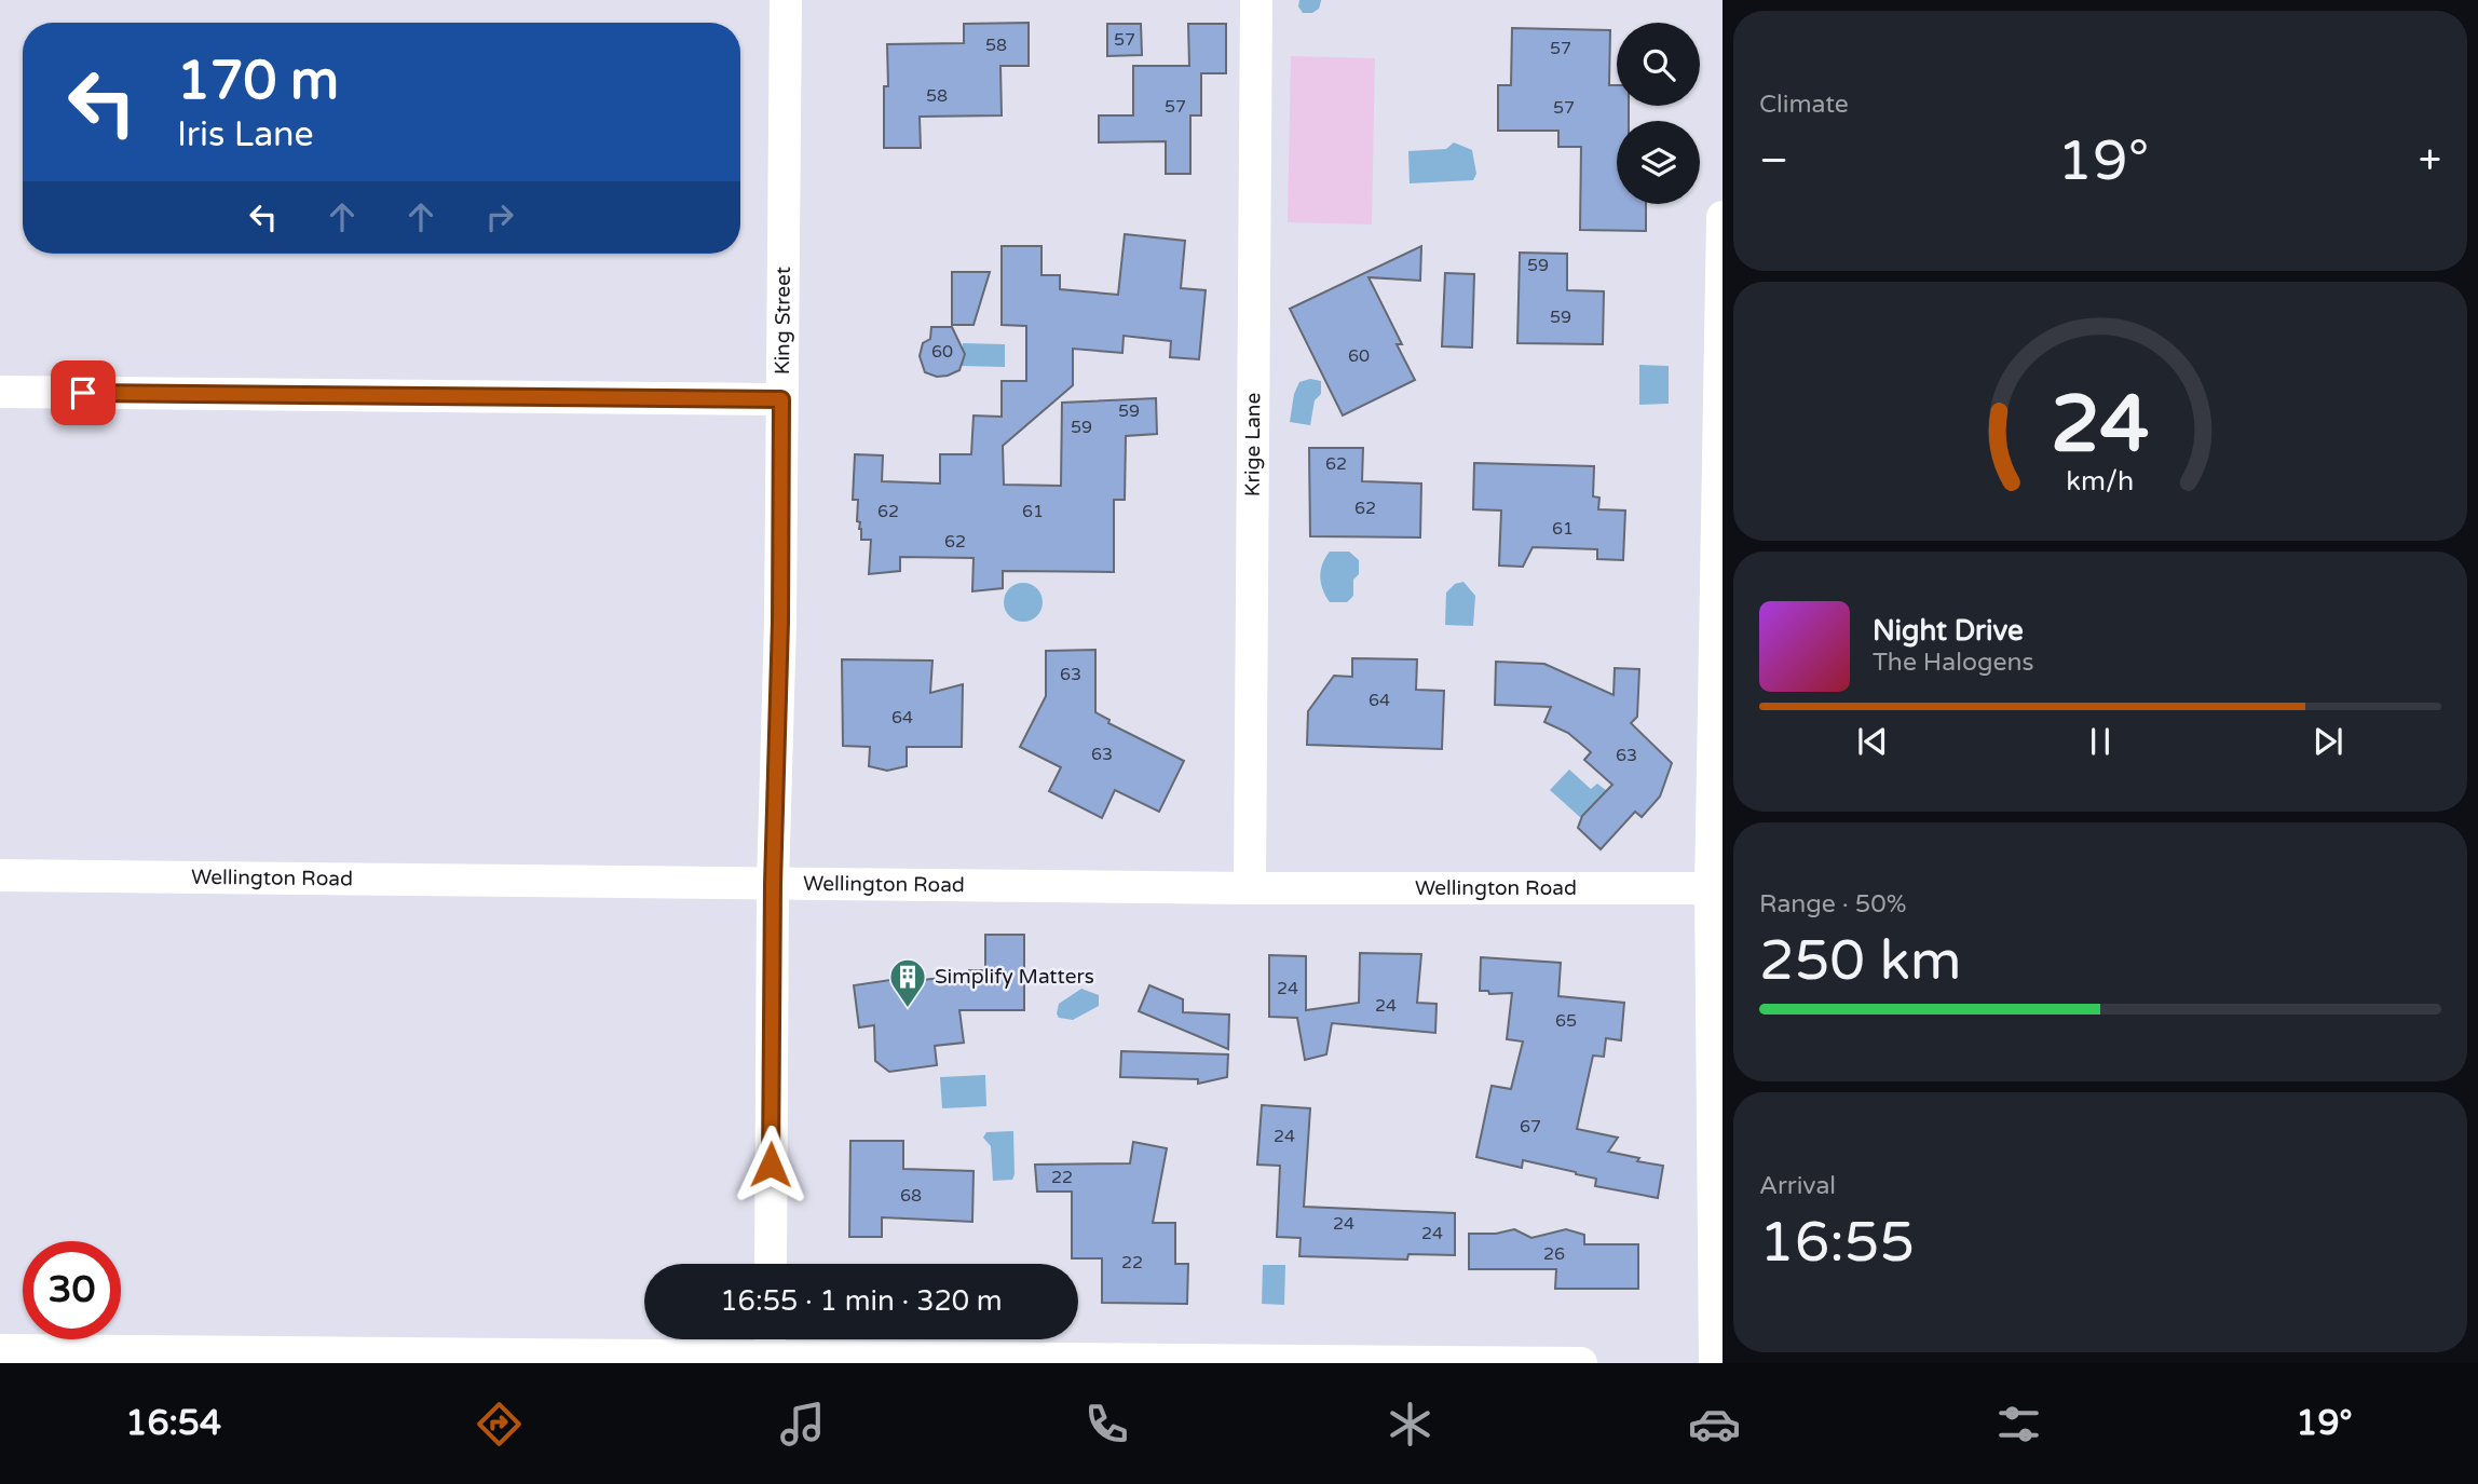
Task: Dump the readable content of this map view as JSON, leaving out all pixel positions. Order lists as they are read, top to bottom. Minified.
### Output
{"streets":{"street":["King Street","Krige Lane","Wellington Road"]},"crossings":[["King Street","Wellington Road"],["Krige Lane","Wellington Road"]],"places":{"building":["Simplify Matters"]},"house_numbers":["57","58","57","58","57","57","59","59","60","60","59","59","62","62","62","61","61","62","63","64","64","63","63","24","24","65","67","24","22","68","24","24","26","22"],"page":{"tile":["Climate",["Range · 50%","250 km"],["Arrival","16:55"]],"turn":["170 m","Iris Lane"],"heat":["−","19°","+"],"song":["Night Drive","The Halogens"],"limit":"30","trip":"16:55 · 1 min · 320 m","tabs":["16:54","19°"],"gauge":["24","km/h"]}}
